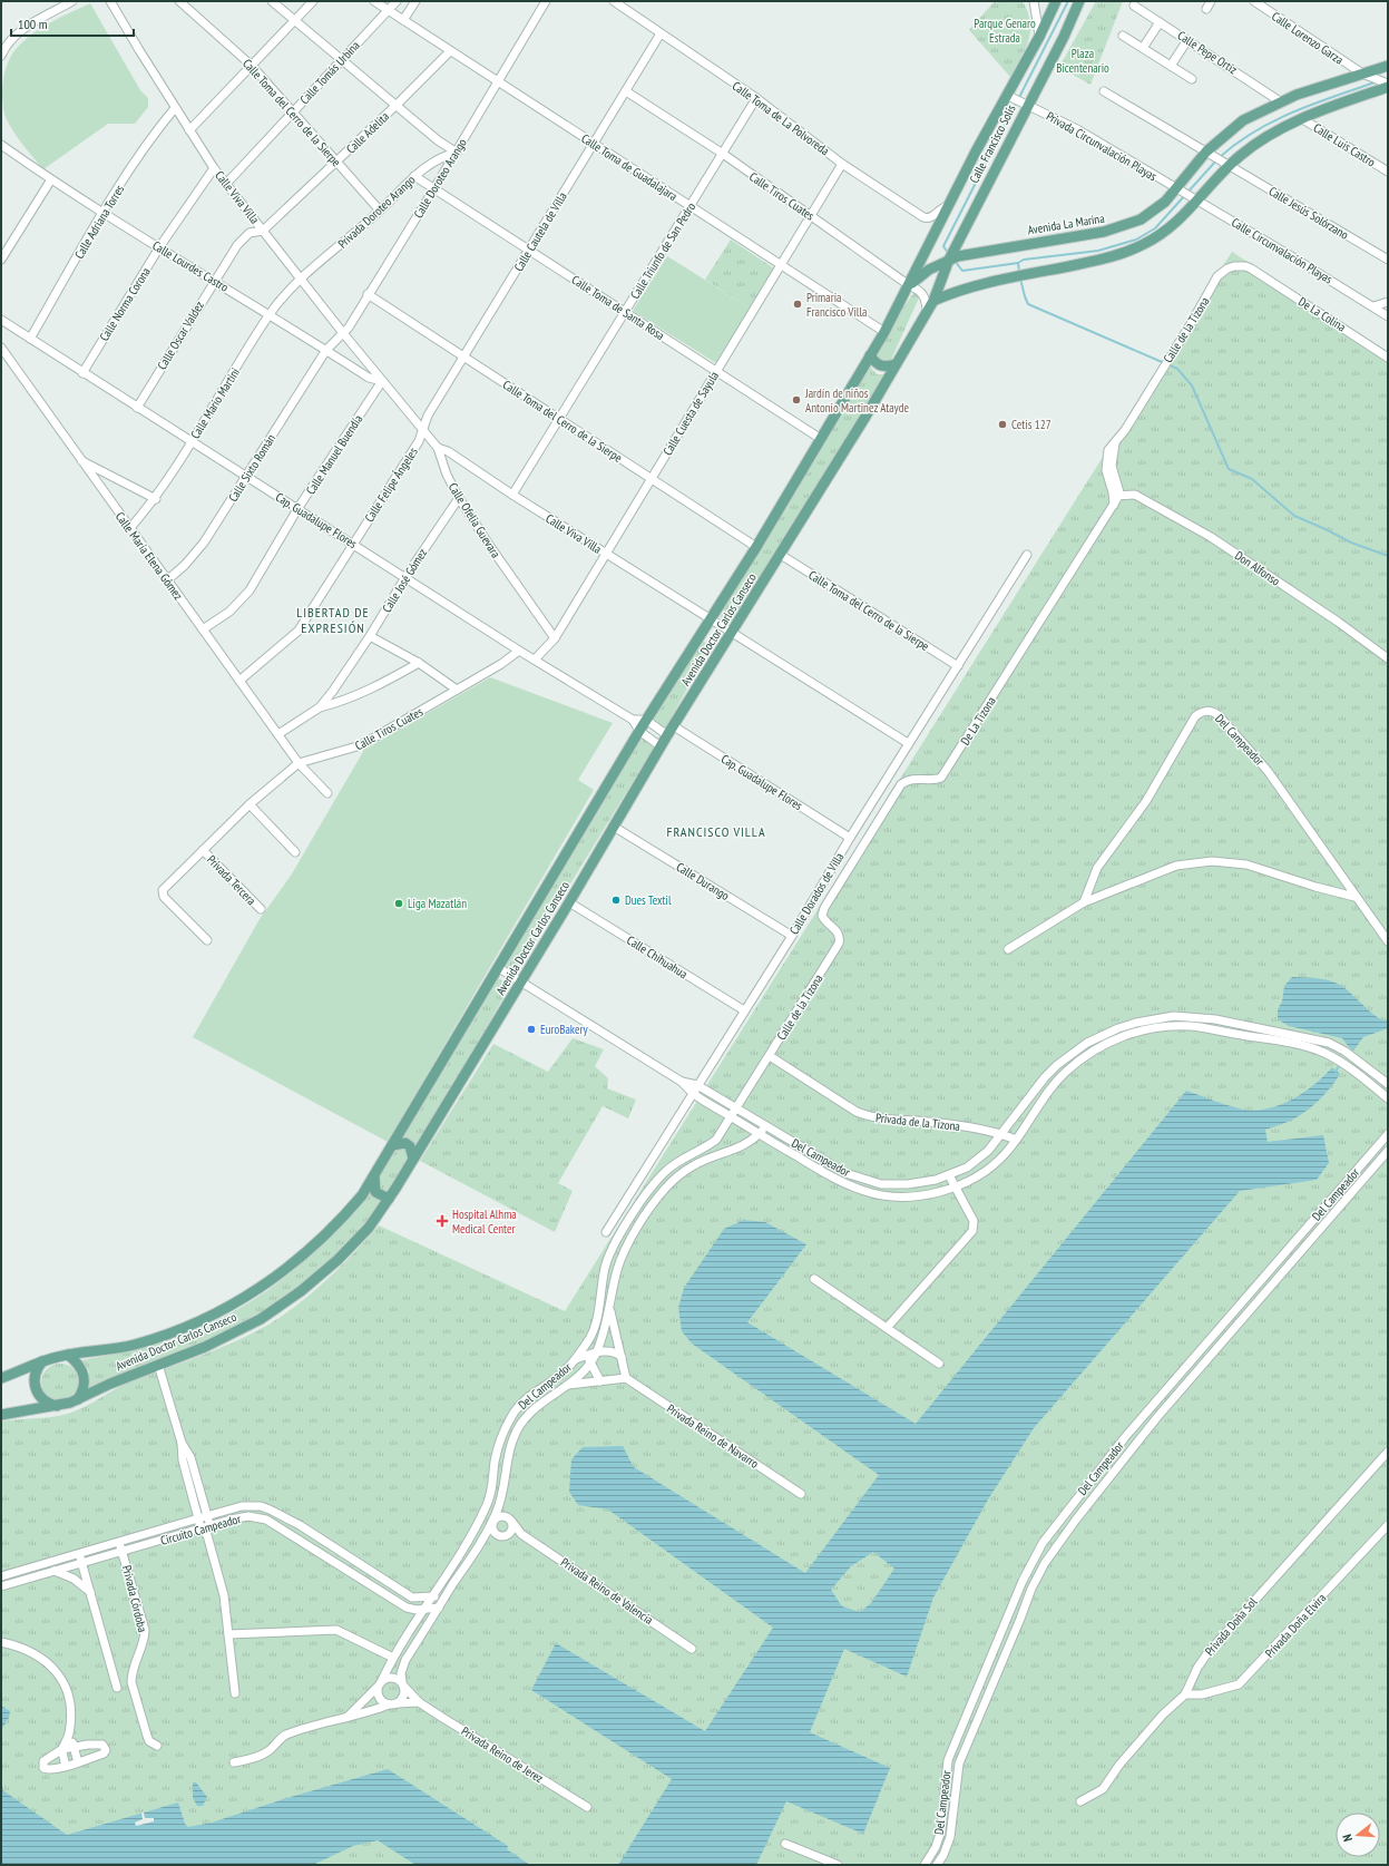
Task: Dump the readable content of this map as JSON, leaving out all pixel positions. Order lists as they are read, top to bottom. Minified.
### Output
{"streets":{"main road":["Calle Francisco Solís","Avenida La Marina","Avenida Doctor Carlos Canseco"],"street":["Calle Lorenzo Garza","Calle Pepe Ortiz","Calle Tomás Urbina","Calle Toma del Cerro de la Sierpe","Calle Toma de La Polvoreda","Calle Adelita","Calle Luis Castro","Privada Circunvalación Playas","Calle Toma de Guadalajara","Calle Doroteo Arango","Calle Tiros Cuates","Calle Viva Villa","Privada Doroteo Arango","Calle Jesús Solórzano","Calle Adriana Torres","Calle Cautela de Villa","Calle Triunfo de San Pedro","Calle Circunvalación Playas","Calle Lourdes Castro","Calle Norma Corona","Calle Toma de Santa Rosa","De La Colina","Calle de la Tizona","Calle Oscar Valdez","Calle Mario Martini","Calle Cuesta de Sayula","Calle Manuel Buendía","Calle Sixto Román","Calle Felipe Ángeles","Cap. Guadalupe Flores","Calle Ofelia Guevara","Calle María Elena Gómez","Don Alfonso","Calle José Gómez","De La Tizona","Del Campeador","Privada Tercera","Calle Durango","Calle Dorados de Villa","Calle Chihuahua","Privada de la Tizona","Privada Reino de Navarro","Circuito Campeador","Privada Reino de Valencia","Privada Córdoba","Privada Doña Elvira","Privada Doña Sol","Privada Reino de Jerez"]},"crossings":[["Calle Lorenzo Garza","Avenida La Marina"],["Calle Pepe Ortiz","Avenida La Marina"],["Calle Tomás Urbina","Calle Toma del Cerro de la Sierpe"],["Calle Tomás Urbina","Calle Toma de Guadalajara"],["Calle Tomás Urbina","Calle Viva Villa"],["Calle Toma del Cerro de la Sierpe","Calle Adelita"],["Calle Toma del Cerro de la Sierpe","Calle Doroteo Arango"],["Calle Toma del Cerro de la Sierpe","Privada Doroteo Arango"],["Calle Toma del Cerro de la Sierpe","Calle Cautela de Villa"],["Calle Toma del Cerro de la Sierpe","Calle Triunfo de San Pedro"],["Calle Toma del Cerro de la Sierpe","Calle Cuesta de Sayula"],["Calle Toma del Cerro de la Sierpe","Avenida Doctor Carlos Canseco"],["Calle Toma del Cerro de la Sierpe","Calle Dorados de Villa"],["Calle Toma de La Polvoreda","Calle Francisco Solís"],["Calle Toma de La Polvoreda","Calle Cautela de Villa"],["Calle Toma de La Polvoreda","Calle Triunfo de San Pedro"],["Calle Toma de La Polvoreda","Calle Cuesta de Sayula"],["Calle Adelita","Calle Toma de Guadalajara"],["Calle Adelita","Calle Viva Villa"],["Calle Adelita","Calle Oscar Valdez"],["Calle Francisco Solís","Privada Circunvalación Playas"],["Calle Francisco Solís","Calle Tiros Cuates"],["Calle Francisco Solís","Avenida La Marina"],["Calle Francisco Solís","Avenida Doctor Carlos Canseco"],["Privada Circunvalación Playas","Avenida La Marina"],["Privada Circunvalación Playas","Calle Circunvalación Playas"],["Calle Toma de Guadalajara","Calle Doroteo Arango"],["Calle Toma de Guadalajara","Calle Cautela de Villa"],["Calle Toma de Guadalajara","Calle Triunfo de San Pedro"],["Calle Toma de Guadalajara","Calle Cuesta de Sayula"],["Calle Toma de Guadalajara","Avenida Doctor Carlos Canseco"],["Calle Doroteo Arango","Calle Viva Villa"],["Calle Doroteo Arango","Privada Doroteo Arango"],["Calle Doroteo Arango","Calle Lourdes Castro"],["Calle Doroteo Arango","Calle Toma de Santa Rosa"],["Calle Doroteo Arango","Calle Sixto Román"],["Calle Tiros Cuates","Avenida La Marina"],["Calle Tiros Cuates","Calle Cautela de Villa"],["Calle Tiros Cuates","Calle Triunfo de San Pedro"],["Calle Tiros Cuates","Calle Cuesta de Sayula"],["Calle Tiros Cuates","Cap. Guadalupe Flores"],["Calle Tiros Cuates","Calle María Elena Gómez"],["Calle Tiros Cuates","Avenida Doctor Carlos Canseco"],["Calle Tiros Cuates","Privada Tercera"],["Calle Viva Villa","Privada Doroteo Arango"],["Calle Viva Villa","Calle Adriana Torres"],["Calle Viva Villa","Calle Triunfo de San Pedro"],["Calle Viva Villa","Calle Lourdes Castro"],["Calle Viva Villa","Calle Norma Corona"],["Calle Viva Villa","Calle Oscar Valdez"],["Calle Viva Villa","Calle Mario Martini"],["Calle Viva Villa","Calle Cuesta de Sayula"],["Calle Viva Villa","Calle Manuel Buendía"],["Calle Viva Villa","Calle Ofelia Guevara"],["Calle Viva Villa","Avenida Doctor Carlos Canseco"],["Privada Doroteo Arango","Calle Toma de Santa Rosa"],["Privada Doroteo Arango","Calle Mario Martini"],["Calle Adriana Torres","Calle Lourdes Castro"],["Calle Adriana Torres","Cap. Guadalupe Flores"],["Avenida La Marina","Calle Circunvalación Playas"],["Avenida La Marina","Avenida Doctor Carlos Canseco"],["Calle Cautela de Villa","Calle Toma de Santa Rosa"],["Calle Cautela de Villa","Calle Felipe Ángeles"],["Calle Cautela de Villa","Calle Ofelia Guevara"],["Calle Triunfo de San Pedro","Calle Toma de Santa Rosa"],["Calle Lourdes Castro","Calle Norma Corona"],["Calle Lourdes Castro","Calle Oscar Valdez"],["Calle Lourdes Castro","Calle Mario Martini"],["Calle Lourdes Castro","Calle Manuel Buendía"],["Calle Lourdes Castro","Calle Sixto Román"],["Calle Lourdes Castro","Calle Ofelia Guevara"],["Calle Norma Corona","Cap. Guadalupe Flores"],["Calle Toma de Santa Rosa","Calle Cuesta de Sayula"],["Calle Toma de Santa Rosa","Avenida Doctor Carlos Canseco"],["De La Colina","Calle de la Tizona"],["Calle de la Tizona","Don Alfonso"],["Calle de la Tizona","De La Tizona"],["Calle de la Tizona","Del Campeador"],["Calle de la Tizona","Privada de la Tizona"],["Calle Oscar Valdez","Cap. Guadalupe Flores"],["Calle Mario Martini","Cap. Guadalupe Flores"],["Calle Mario Martini","Calle María Elena Gómez"],["Calle Cuesta de Sayula","Cap. Guadalupe Flores"],["Calle Cuesta de Sayula","Calle Ofelia Guevara"],["Calle Manuel Buendía","Cap. Guadalupe Flores"],["Calle Manuel Buendía","Calle Ofelia Guevara"],["Calle Manuel Buendía","Calle María Elena Gómez"],["Calle Sixto Román","Cap. Guadalupe Flores"],["Calle Sixto Román","Calle María Elena Gómez"],["Calle Felipe Ángeles","Cap. Guadalupe Flores"],["Calle Felipe Ángeles","Calle Ofelia Guevara"],["Calle Felipe Ángeles","Calle María Elena Gómez"],["Cap. Guadalupe Flores","Calle José Gómez"],["Cap. Guadalupe Flores","Avenida Doctor Carlos Canseco"],["Cap. Guadalupe Flores","Calle Dorados de Villa"],["Calle Ofelia Guevara","Calle José Gómez"],["Calle María Elena Gómez","Calle José Gómez"],["Don Alfonso","De La Tizona"],["Avenida Doctor Carlos Canseco","Calle Durango"],["Avenida Doctor Carlos Canseco","Calle Chihuahua"],["Del Campeador","Privada de la Tizona"],["Del Campeador","Circuito Campeador"],["Del Campeador","Privada Reino de Valencia"],["Del Campeador","Privada Reino de Jerez"],["Calle Durango","Calle Dorados de Villa"],["Calle Dorados de Villa","Calle Chihuahua"],["Circuito Campeador","Privada Córdoba"],["Privada Doña Elvira","Privada Doña Sol"]],"districts":["LIBERTAD DE EXPRESIÓN","FRANCISCO VILLA"],"parks":["Parque Genaro Estrada","Plaza Bicentenario"],"places":{"other":["Primaria Francisco Villa","Jardín de niños Antonio Martinez Atayde","Cetis 127","Dues Textil","Liga Mazatlán","EuroBakery"],"health":["Hospital Alhma Medical Center"]},"scale_bar":"100 m","north":"left"}
